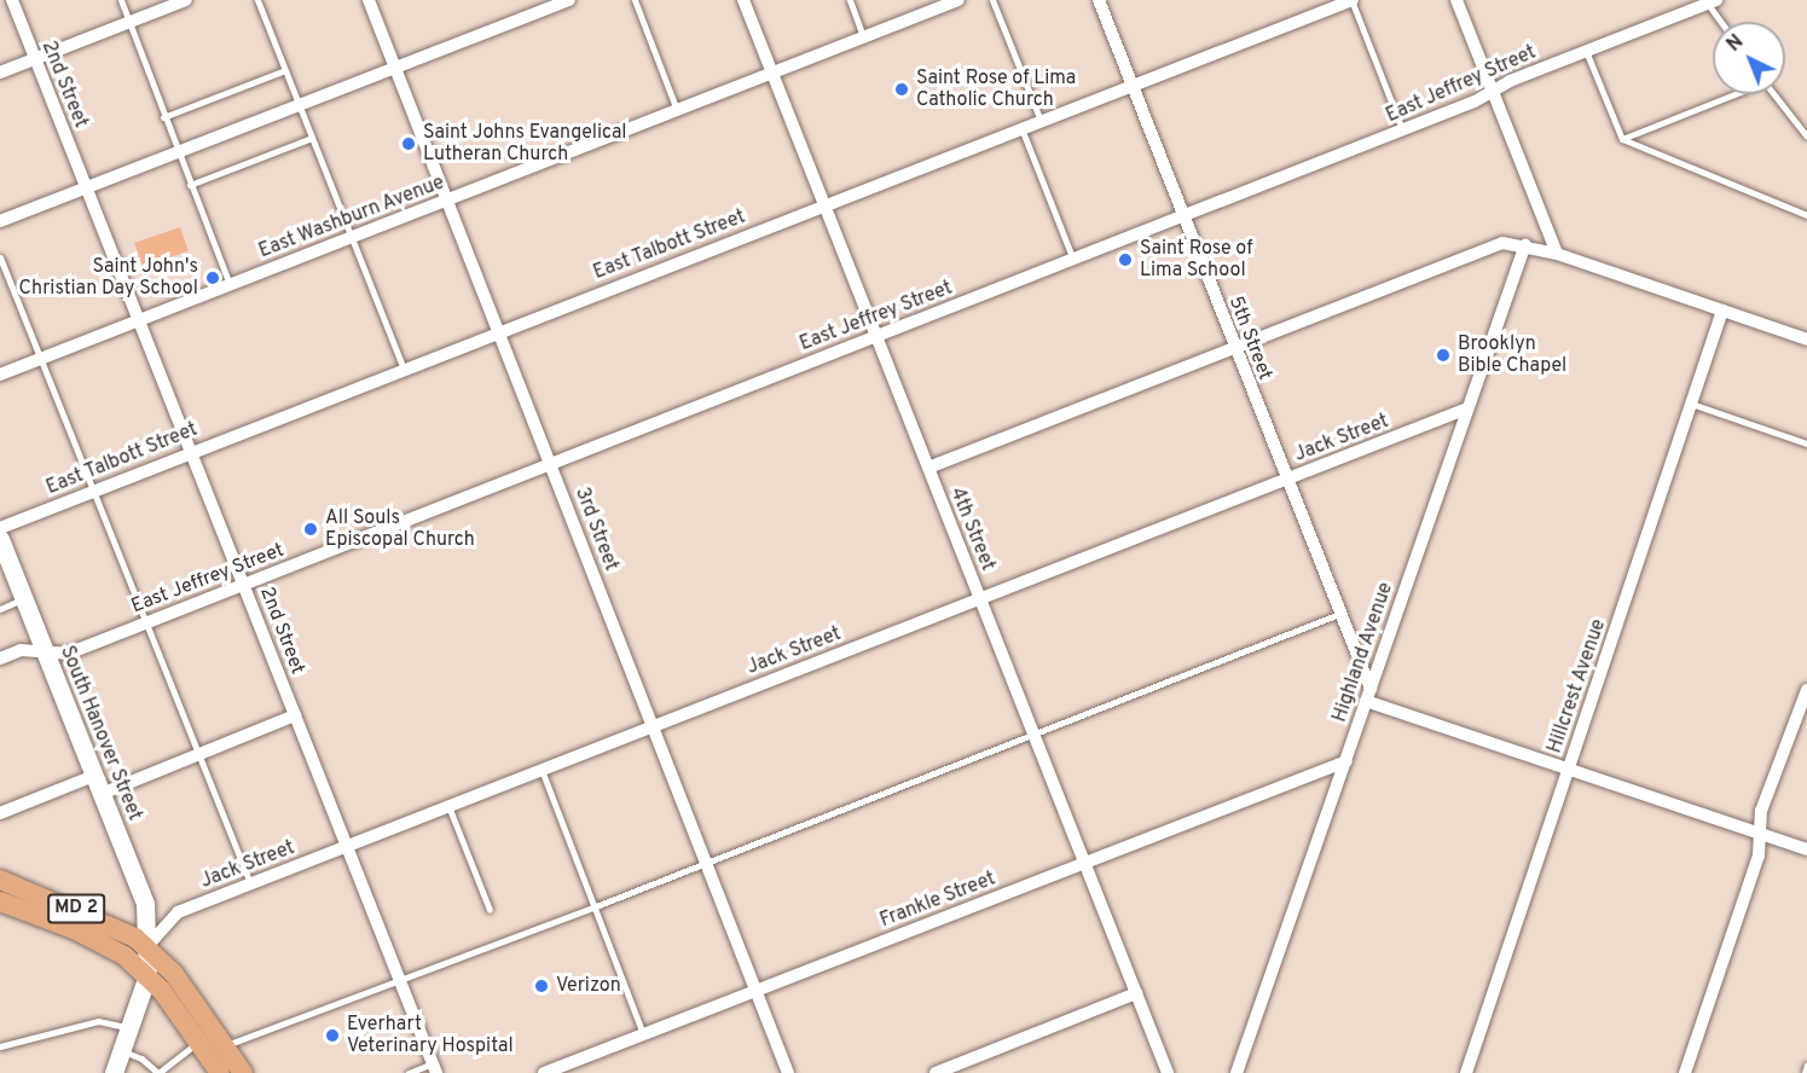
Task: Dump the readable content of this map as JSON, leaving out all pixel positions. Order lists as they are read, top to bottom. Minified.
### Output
{"streets":{"main road":["South Hanover Street","MD 2"],"street":["2nd Street","East Jeffrey Street","East Washburn Avenue","East Talbott Street","5th Street","Jack Street","3rd Street","4th Street","Highland Avenue","Hillcrest Avenue","Frankle Street"]},"crossings":[["2nd Street","East Jeffrey Street"],["2nd Street","East Washburn Avenue"],["2nd Street","East Talbott Street"],["2nd Street","Jack Street"],["East Jeffrey Street","5th Street"],["East Jeffrey Street","3rd Street"],["East Jeffrey Street","4th Street"],["East Jeffrey Street","South Hanover Street"],["East Washburn Avenue","3rd Street"],["East Washburn Avenue","4th Street"],["East Talbott Street","5th Street"],["East Talbott Street","3rd Street"],["East Talbott Street","4th Street"],["5th Street","Jack Street"],["5th Street","Highland Avenue"],["Jack Street","3rd Street"],["Jack Street","4th Street"],["Jack Street","Highland Avenue"],["Jack Street","South Hanover Street"],["Jack Street","MD 2"],["3rd Street","Frankle Street"],["4th Street","Frankle Street"],["Highland Avenue","Frankle Street"],["South Hanover Street","MD 2"]],"places":["Saint Rose of Lima Catholic Church","Saint Johns Evangelical Lutheran Church","Saint Rose of Lima School","Saint John's Christian Day School","Brooklyn Bible Chapel","All Souls Episcopal Church","Verizon","Everhart Veterinary Hospital"],"north":"top left"}
